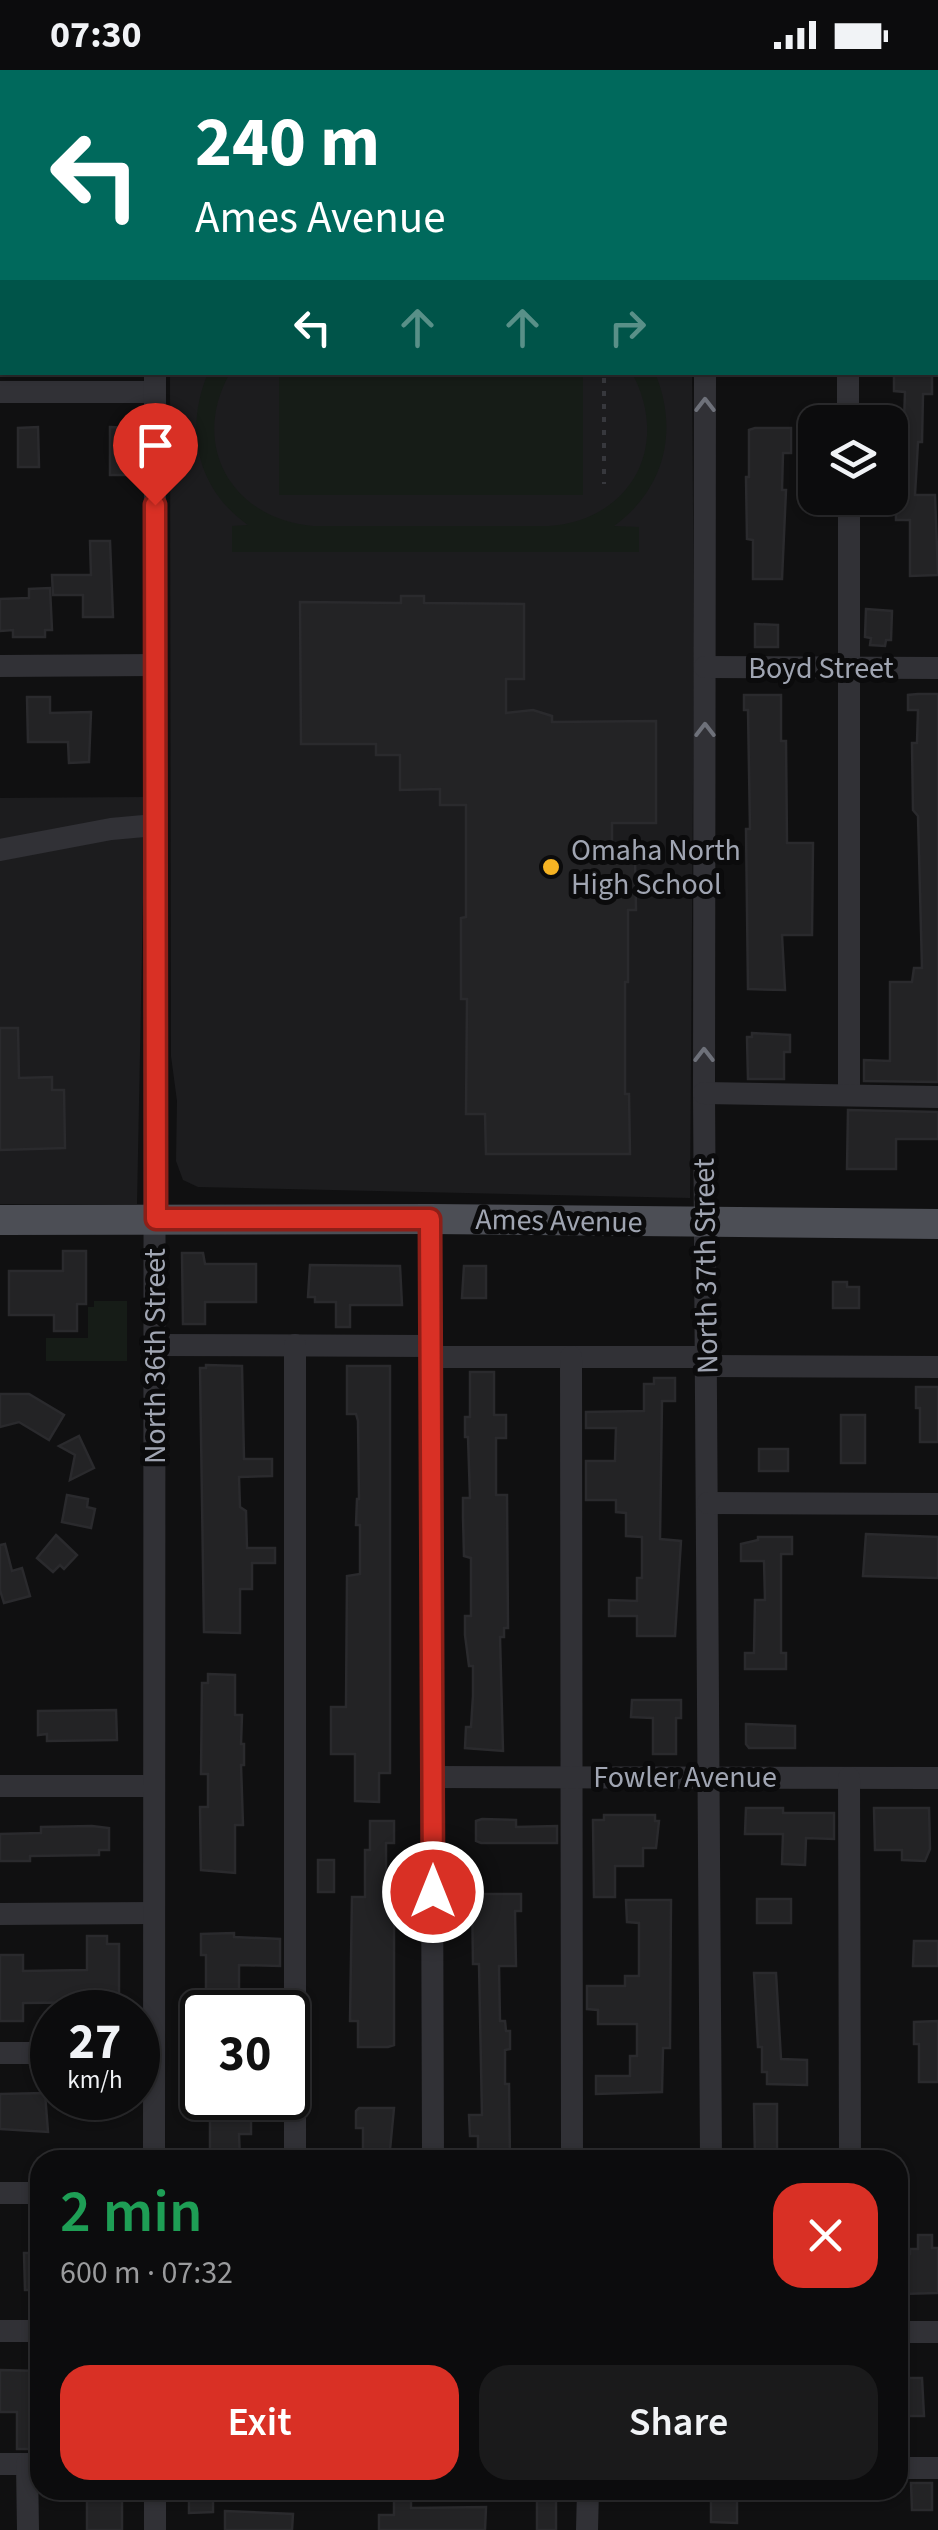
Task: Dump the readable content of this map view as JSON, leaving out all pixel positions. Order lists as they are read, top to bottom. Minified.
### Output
{"streets":{"main road":["Ames Avenue"],"street":["Boyd Street","North 37th Street","North 36th Street","Fowler Avenue"]},"crossings":[["Boyd Street","North 37th Street"],["Ames Avenue","North 37th Street"],["Ames Avenue","North 36th Street"],["North 37th Street","Fowler Avenue"]],"places":["Omaha North High School"],"page":{"status":"07:30","turn":["240 m","Ames Avenue"],"speed":"27 km/h","limit":"30","heading":["2 min","600 m · 07:32"],"buttons":["Exit","Share"]}}
